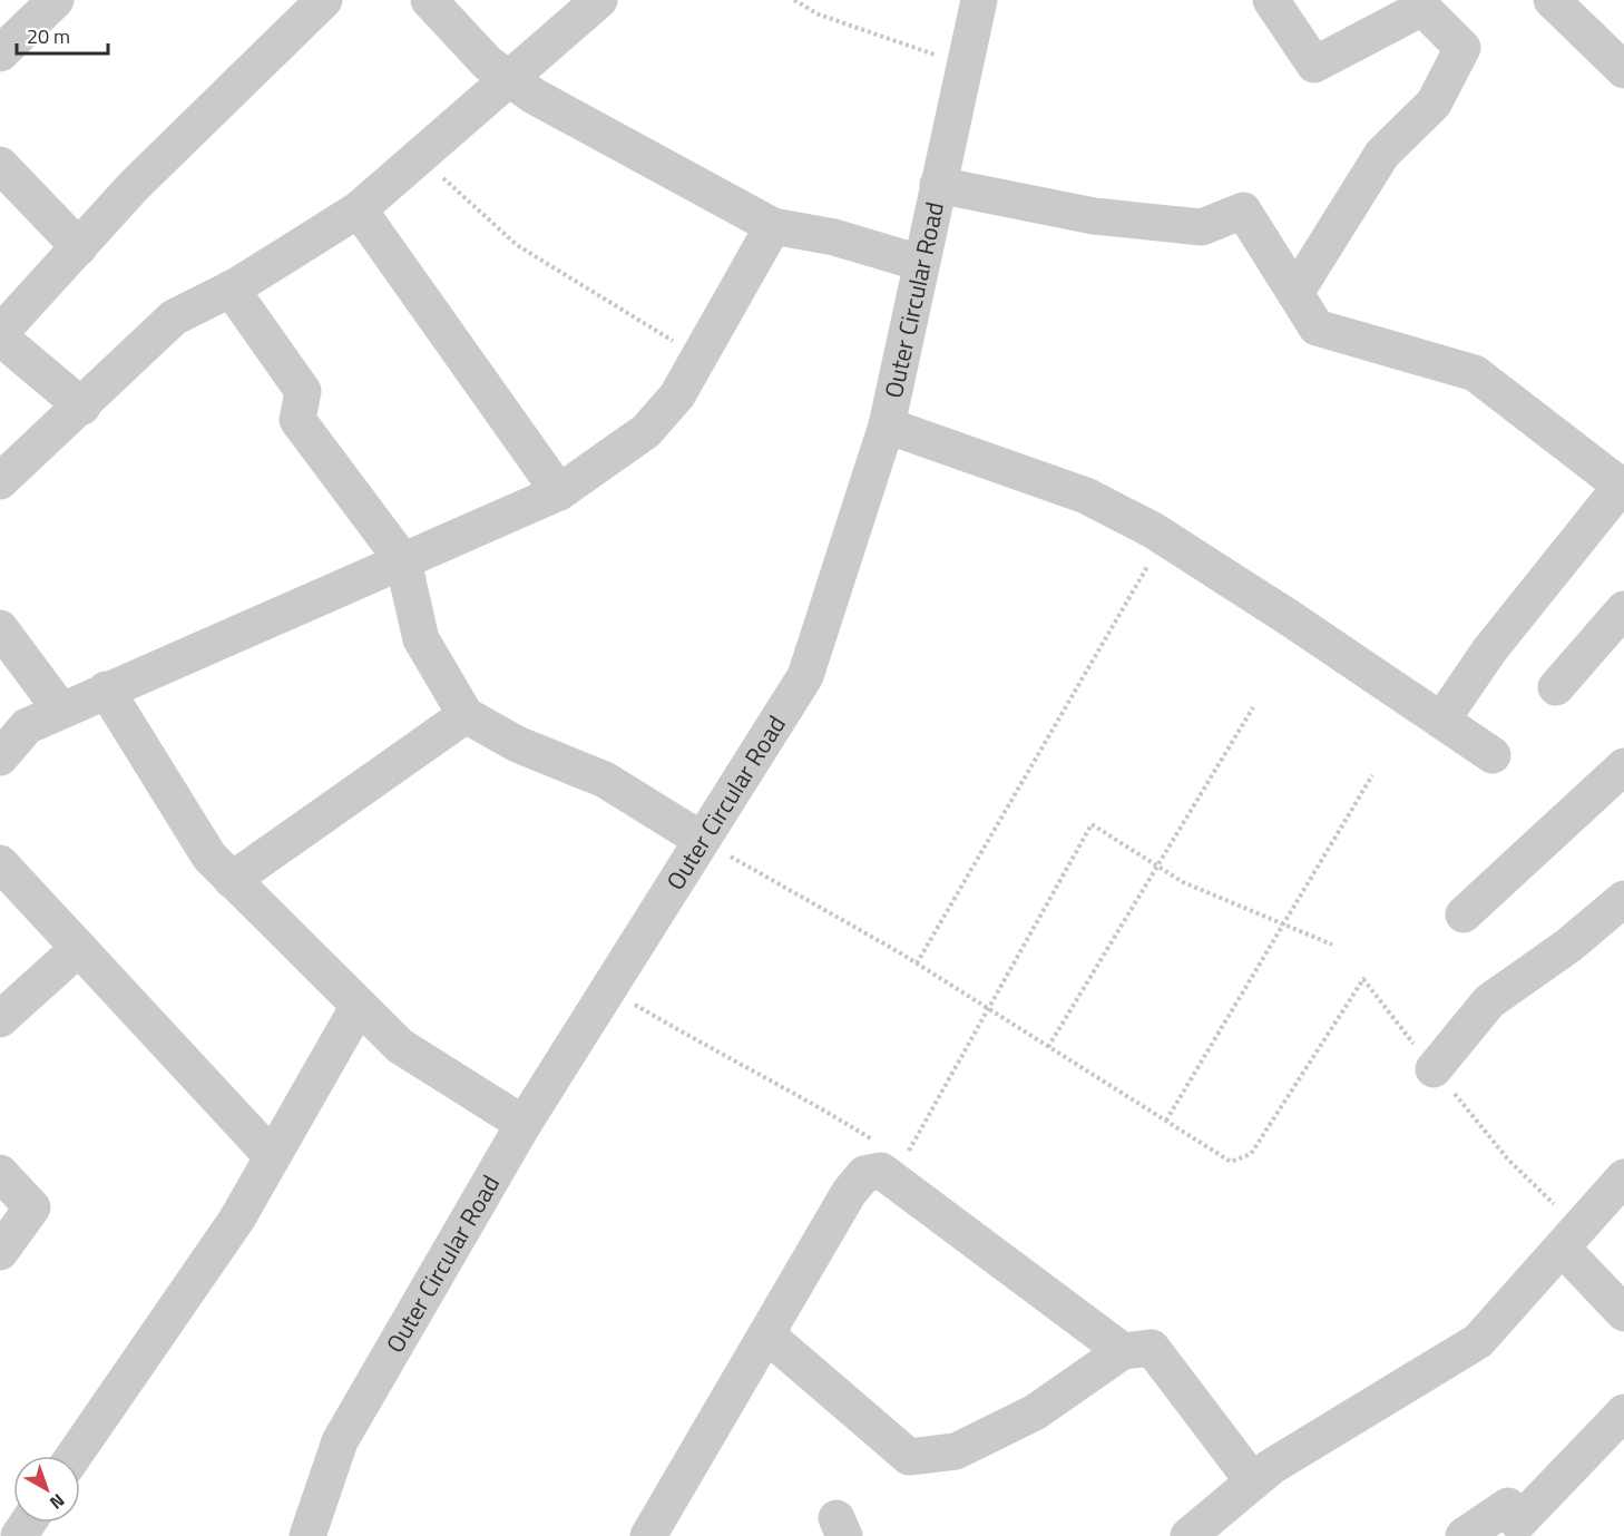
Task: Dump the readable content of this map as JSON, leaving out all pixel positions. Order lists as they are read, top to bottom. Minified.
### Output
{"streets":{"street":["Outer Circular Road"]},"scale_bar":"20 m","north":"bottom right"}
